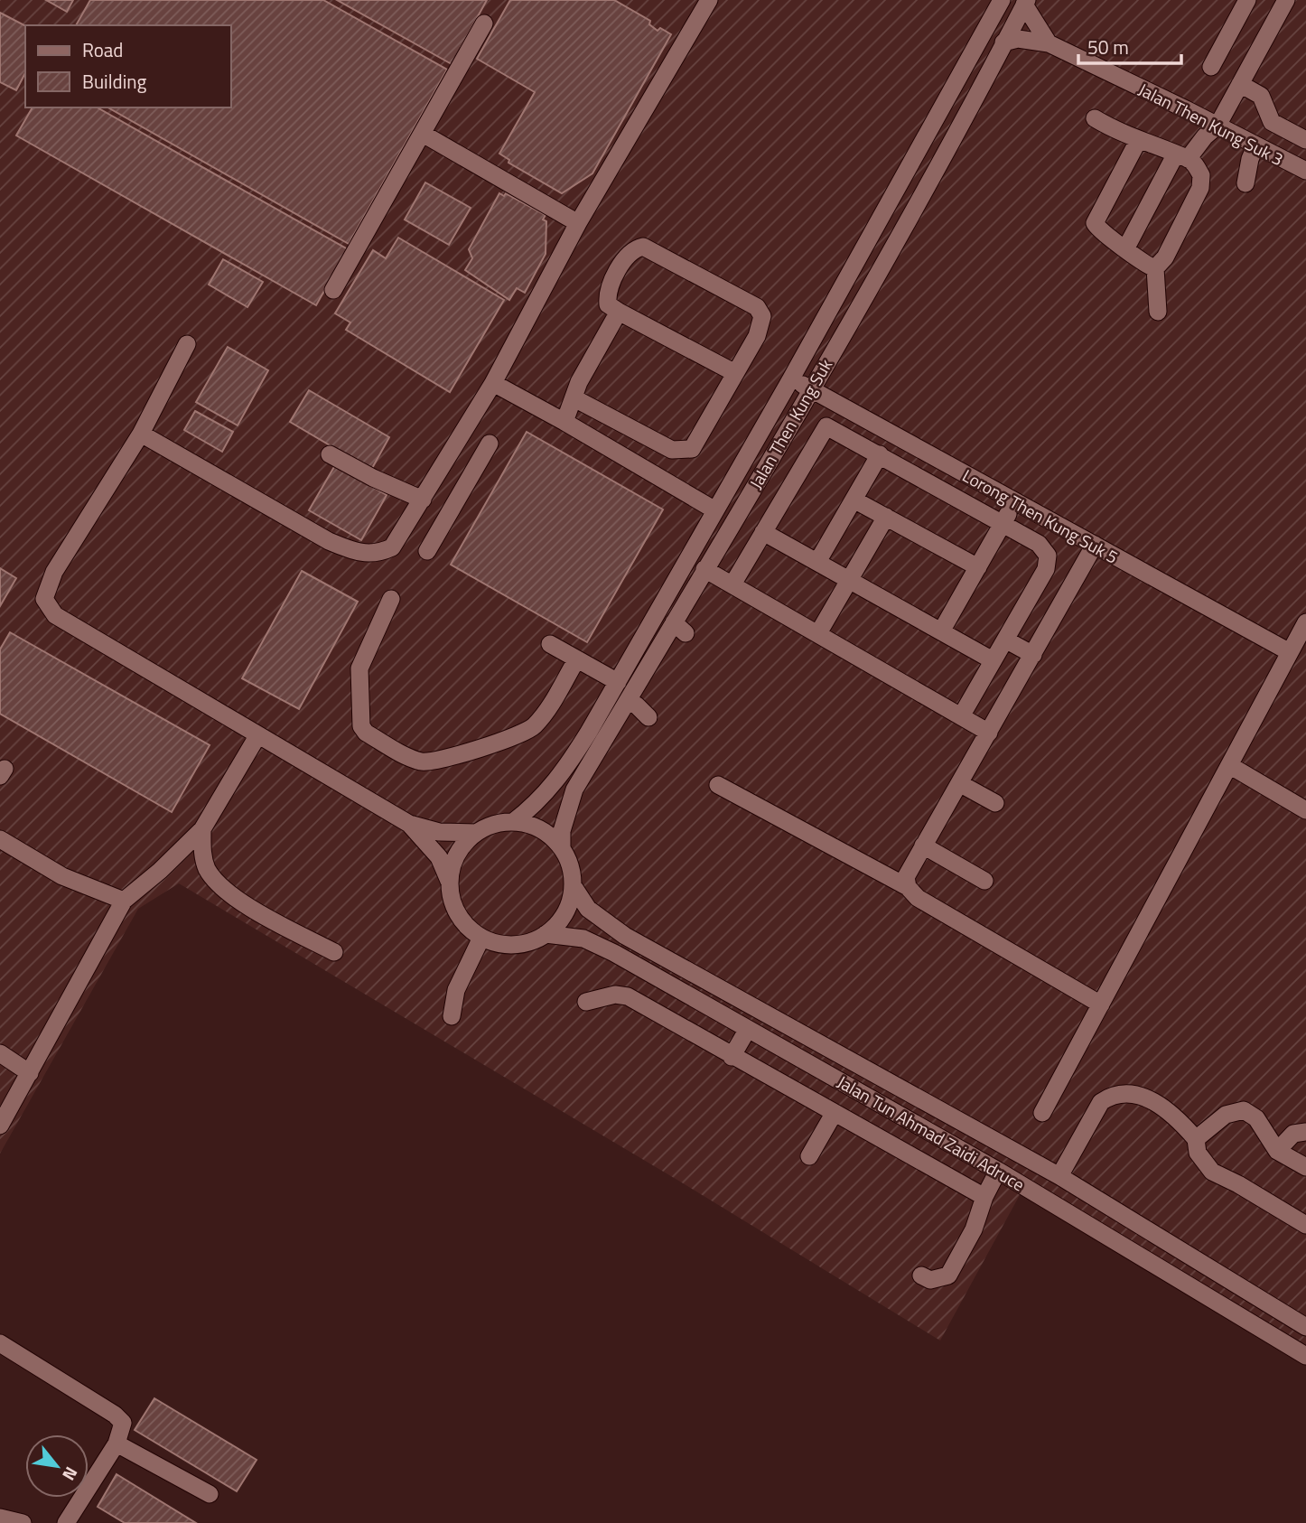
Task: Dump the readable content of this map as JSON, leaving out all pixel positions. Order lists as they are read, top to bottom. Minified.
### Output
{"streets":{"street":["Jalan Then Kung Suk 3","Jalan Then Kung Suk","Lorong Then Kung Suk 5","Jalan Tun Ahmad Zaidi Adruce"]},"crossings":[["Jalan Then Kung Suk","Lorong Then Kung Suk 5"],["Jalan Then Kung Suk","Jalan Tun Ahmad Zaidi Adruce"]],"legend":["Road","Building"],"scale_bar":"50 m","north":"bottom right"}
